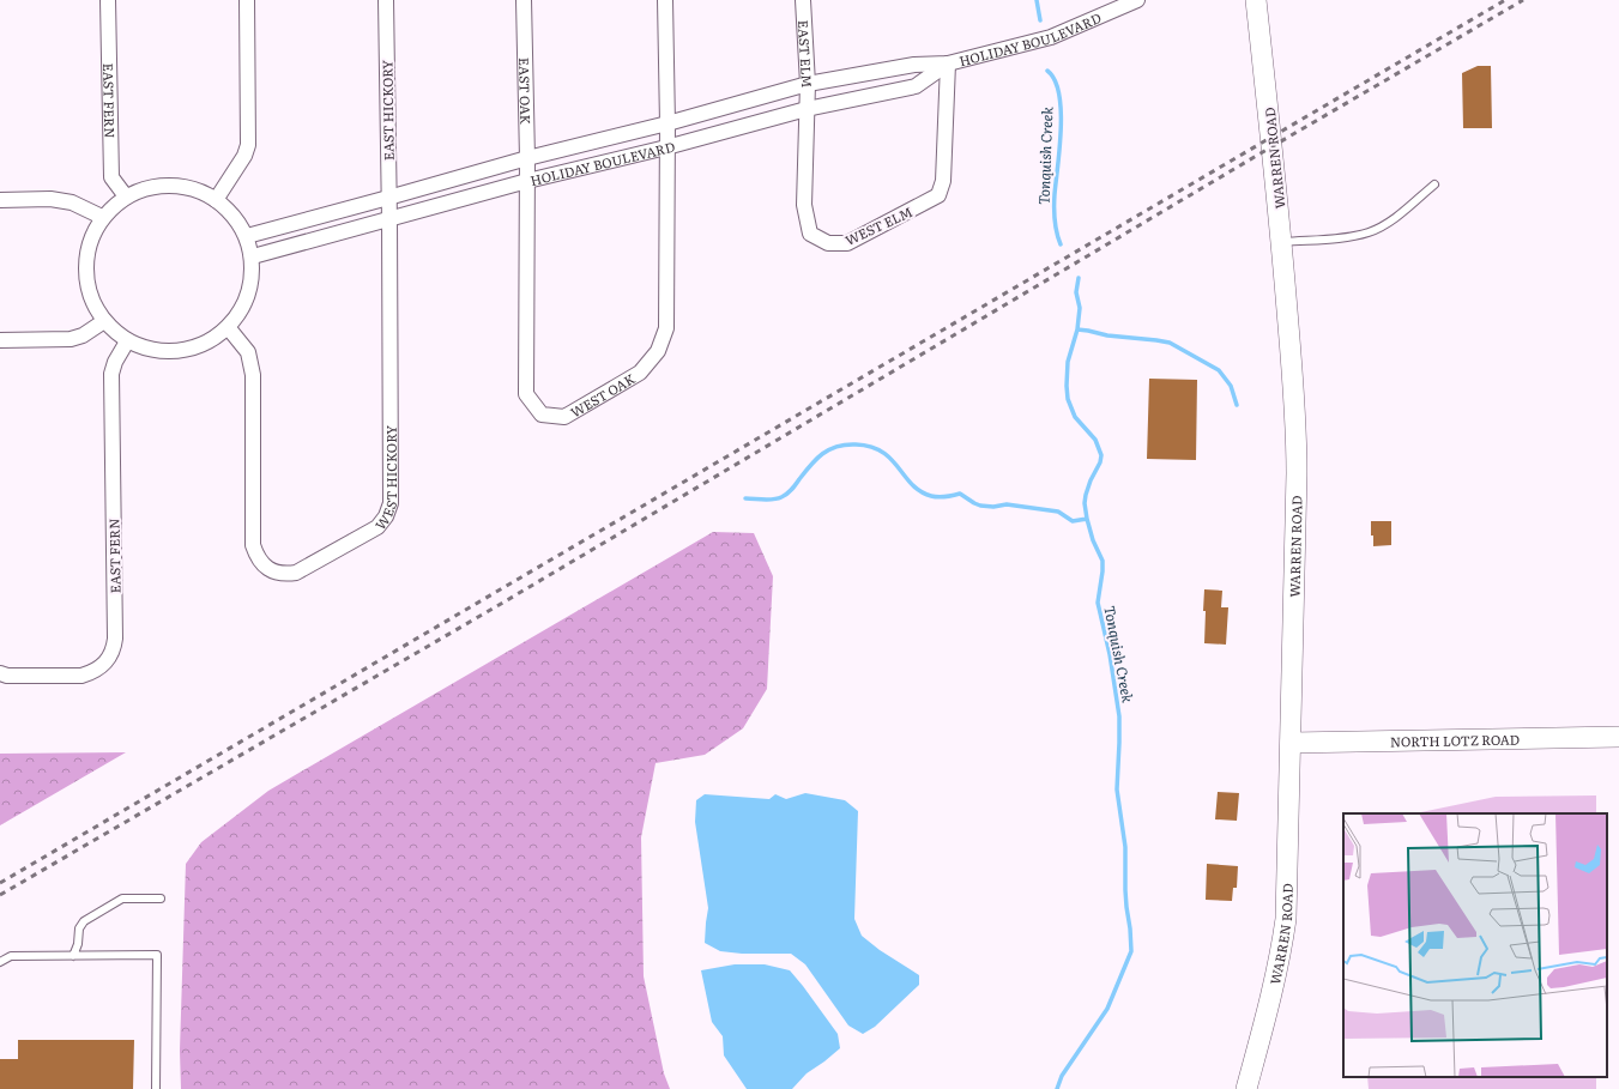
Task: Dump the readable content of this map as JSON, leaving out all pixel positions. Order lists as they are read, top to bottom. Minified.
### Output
{"streets":{"main road":["WARREN ROAD","NORTH LOTZ ROAD"],"street":["HOLIDAY BOULEVARD","EAST ELM","EAST OAK","EAST FERN","EAST HICKORY","WEST ELM","WEST OAK","WEST HICKORY"]},"crossings":[["HOLIDAY BOULEVARD","EAST ELM"],["HOLIDAY BOULEVARD","EAST OAK"],["HOLIDAY BOULEVARD","EAST FERN"],["HOLIDAY BOULEVARD","EAST HICKORY"],["HOLIDAY BOULEVARD","WEST ELM"],["HOLIDAY BOULEVARD","WEST OAK"],["HOLIDAY BOULEVARD","WEST HICKORY"],["EAST ELM","WEST ELM"],["EAST OAK","WEST OAK"],["EAST FERN","WEST HICKORY"],["EAST HICKORY","WEST HICKORY"],["WARREN ROAD","NORTH LOTZ ROAD"]],"water":["Tonquish Creek"]}
